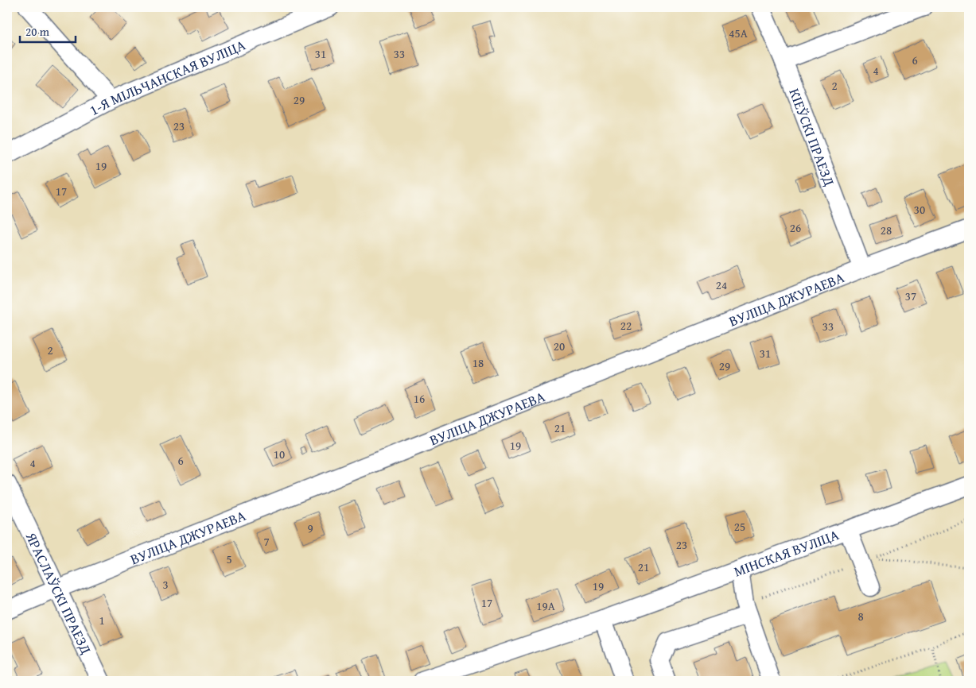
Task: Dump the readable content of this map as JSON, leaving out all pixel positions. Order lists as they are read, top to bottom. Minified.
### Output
{"streets":{"street":["1-Я МІЛЬЧАНСКАЯ ВУЛІЦА","КІЕЎСКІ ПРАЕЗД","ВУЛІЦА ДЖУРАЕВА","МІНСКАЯ ВУЛІЦА","ЯРАСЛАЎСКІ ПРАЕЗД"]},"crossings":[["КІЕЎСКІ ПРАЕЗД","ВУЛІЦА ДЖУРАЕВА"],["ВУЛІЦА ДЖУРАЕВА","ЯРАСЛАЎСКІ ПРАЕЗД"]],"house_numbers":["45А","31","33","6","4","2","29","23","19","17","30","26","28","24","37","22","33","20","2","31","18","29","16","21","19","10","6","4","25","9","7","23","5","21","3","19","17","19А","8","1"],"scale_bar":"20 m"}
